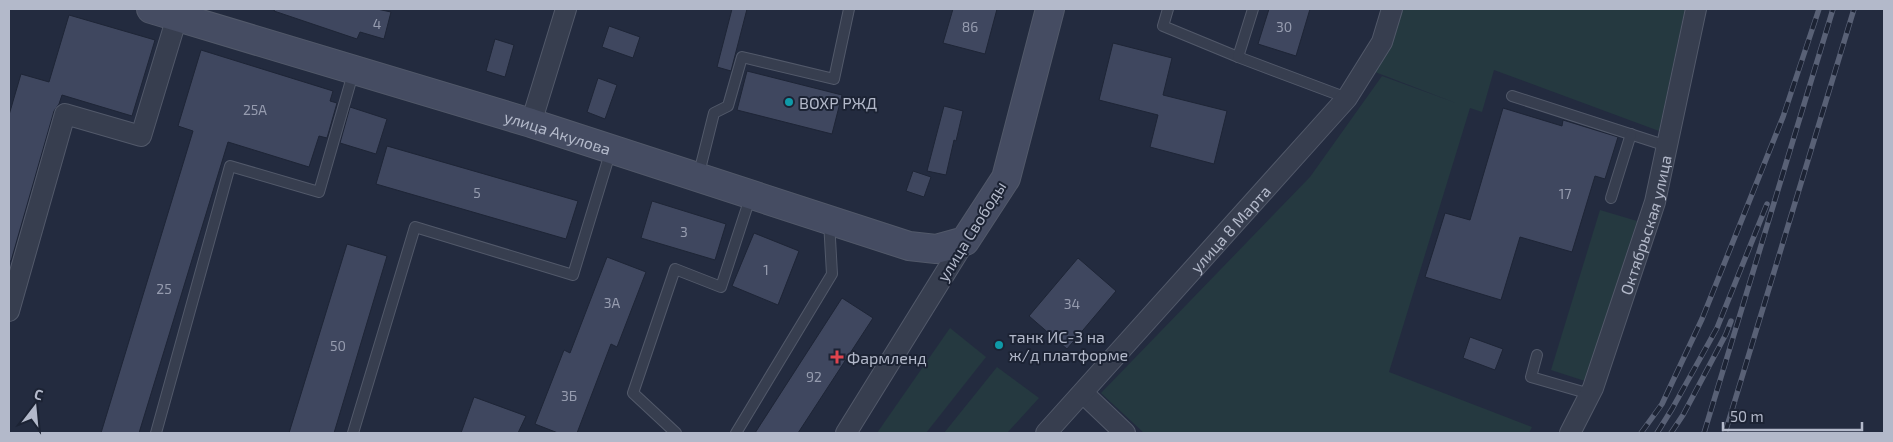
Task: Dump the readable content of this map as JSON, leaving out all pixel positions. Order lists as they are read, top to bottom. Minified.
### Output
{"streets":{"street":["улица Акулова","Октябрьская улица","улица 8 Марта","улица Свободы"]},"crossings":[["улица Акулова","улица Свободы"]],"places":{"other":["ВОХР РЖД","танк ИС-3 на ж/д платформе"],"health":["Фармленд"]},"house_numbers":["4","86","30","25А","5","17","3","1","25","3А","34","50","92","3Б"],"scale_bar":"50 m","north":"top"}
